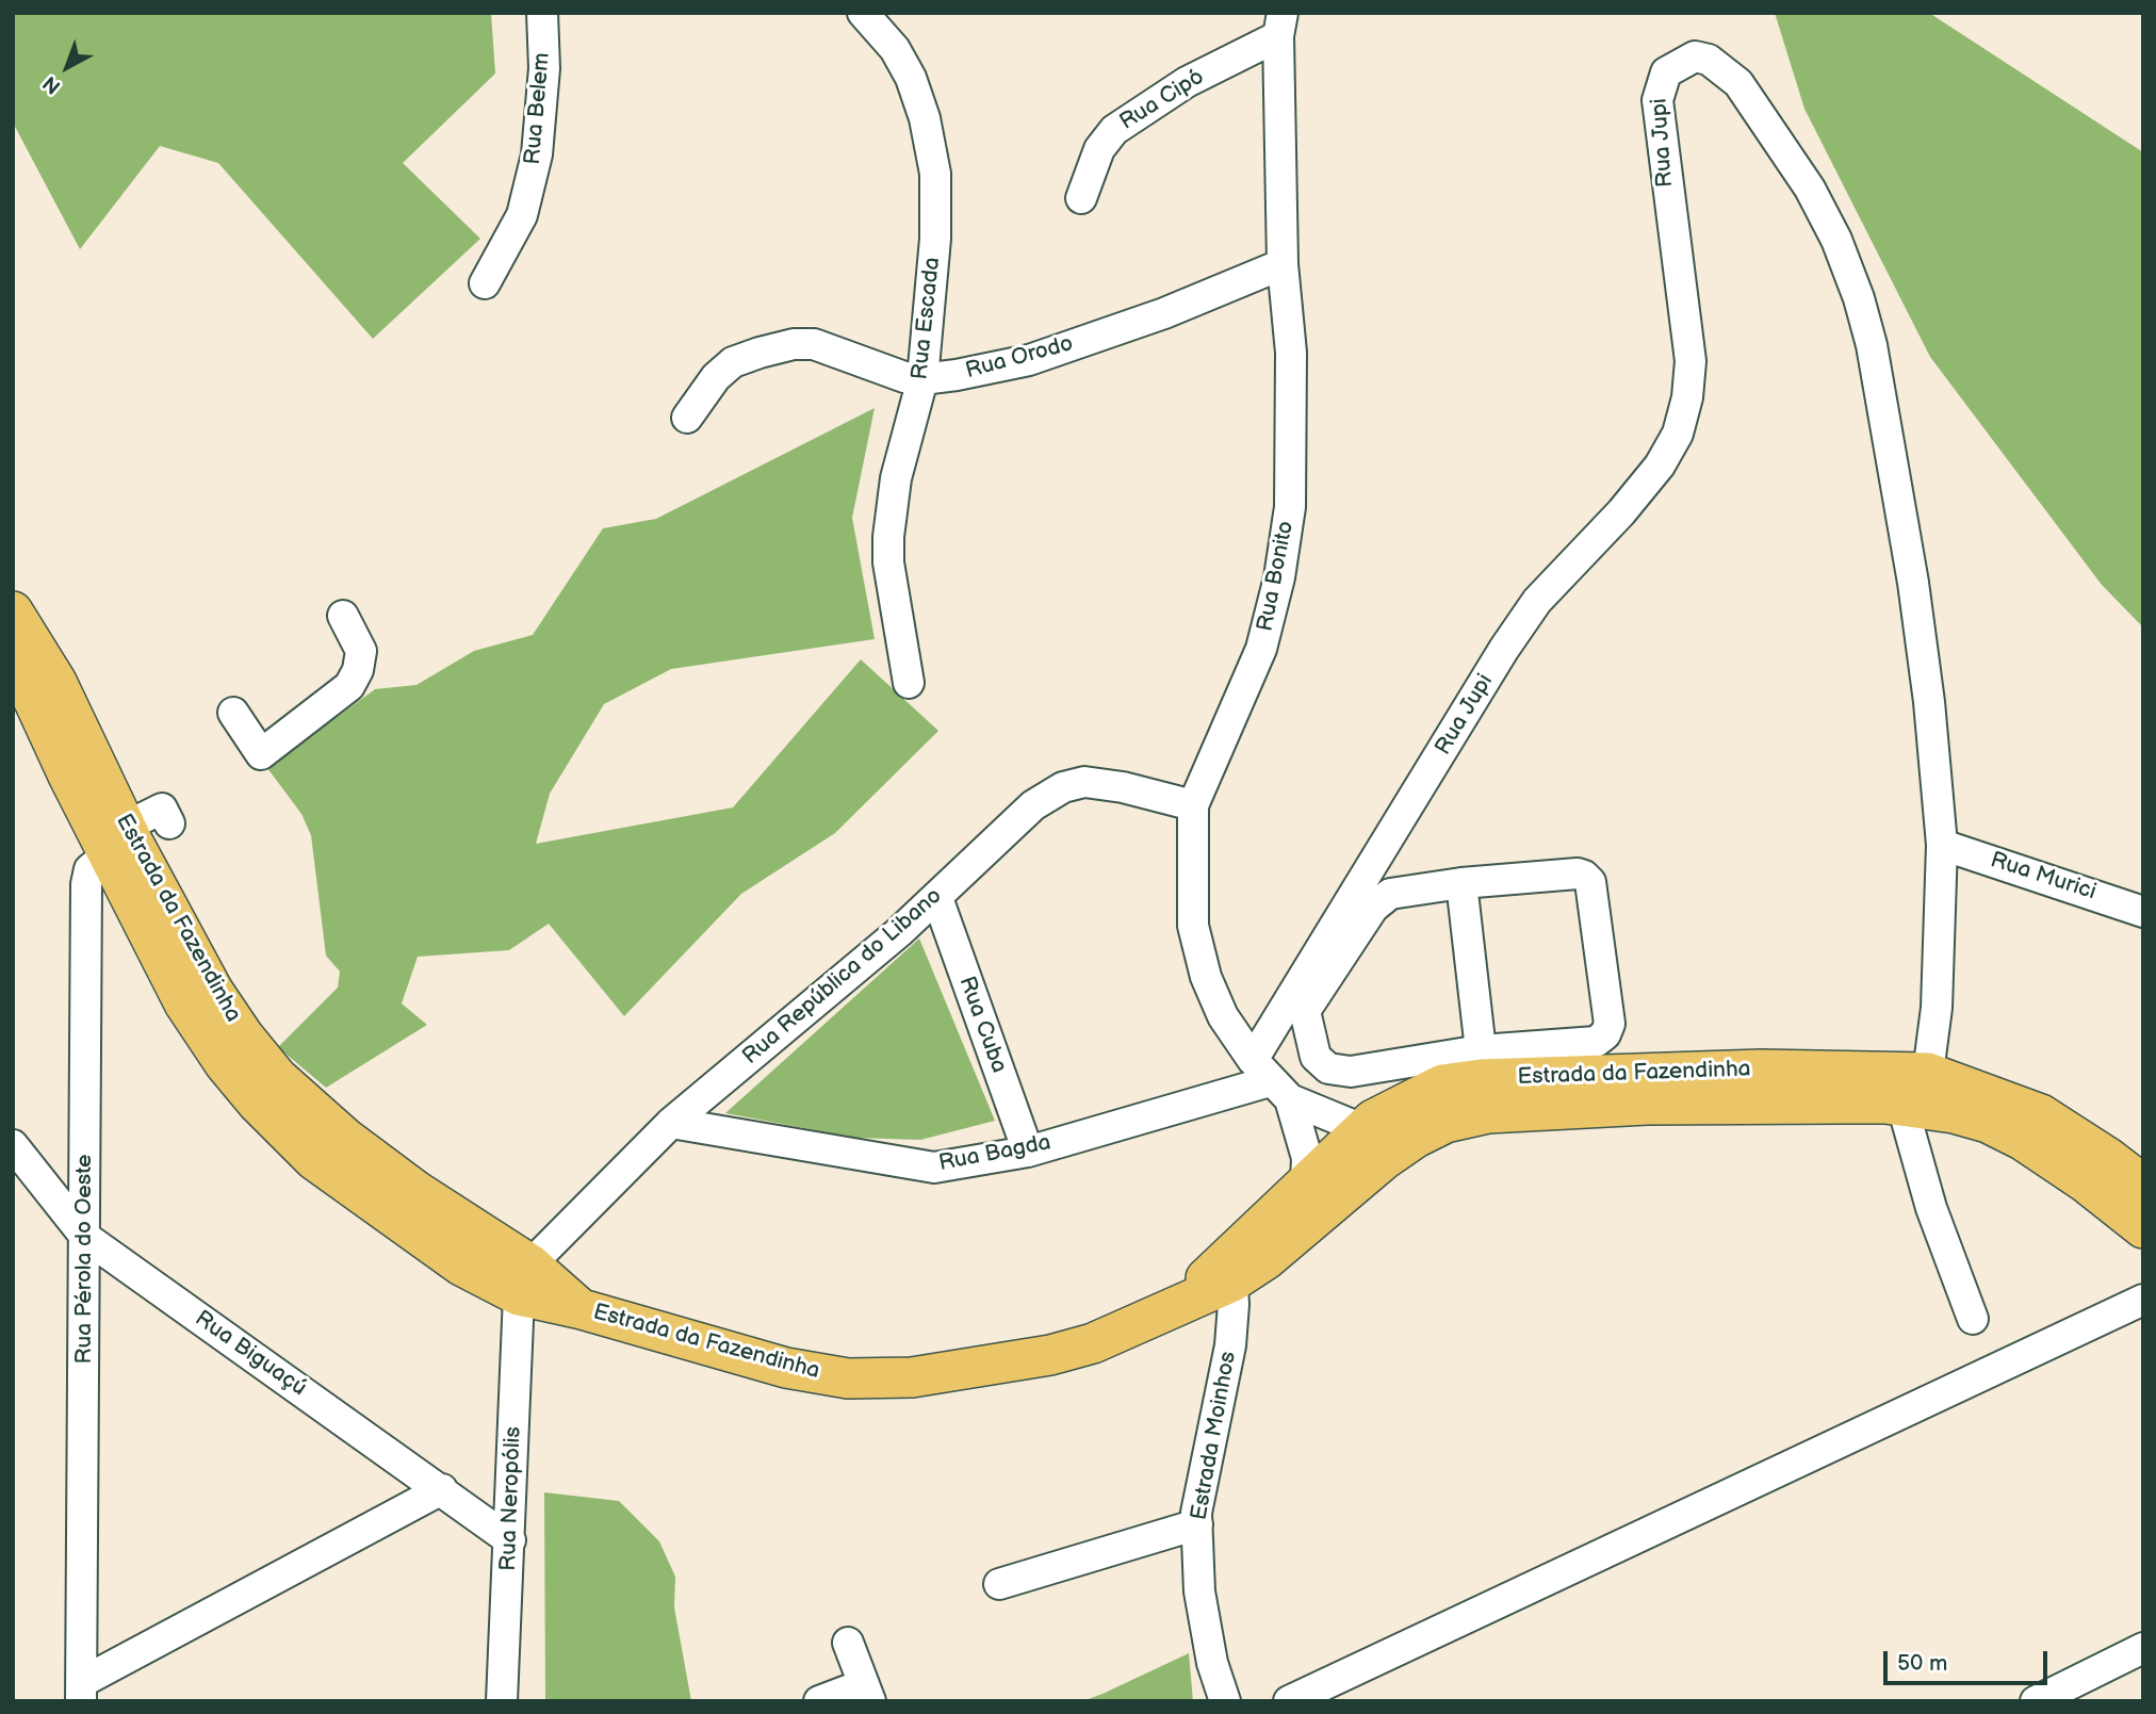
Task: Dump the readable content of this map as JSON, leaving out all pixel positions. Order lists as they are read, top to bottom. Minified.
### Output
{"streets":{"main road":["Estrada da Fazendinha"],"street":["Rua Cipó","Rua Belem","Rua Jupi","Rua Escada","Rua Orodo","Rua Bonito","Rua Murici","Rua República do Libano","Rua Cuba","Rua Bagda","Rua Pérola do Oeste","Rua Biguaçú","Estrada Moinhos","Rua Neropólis"]},"crossings":[["Rua Cipó","Rua Bonito"],["Rua Jupi","Rua Bonito"],["Rua Jupi","Rua Murici"],["Rua Jupi","Estrada da Fazendinha"],["Rua Jupi","Rua Bagda"],["Rua Escada","Rua Orodo"],["Rua Orodo","Rua Bonito"],["Rua Bonito","Estrada da Fazendinha"],["Rua Bonito","Rua República do Libano"],["Rua Bonito","Rua Bagda"],["Estrada da Fazendinha","Rua República do Libano"],["Estrada da Fazendinha","Rua Pérola do Oeste"],["Estrada da Fazendinha","Estrada Moinhos"],["Estrada da Fazendinha","Rua Neropólis"],["Rua República do Libano","Rua Cuba"],["Rua República do Libano","Rua Bagda"],["Rua República do Libano","Rua Neropólis"],["Rua Cuba","Rua Bagda"],["Rua Pérola do Oeste","Rua Biguaçú"],["Rua Biguaçú","Rua Neropólis"]],"scale_bar":"50 m","north":"bottom left"}
